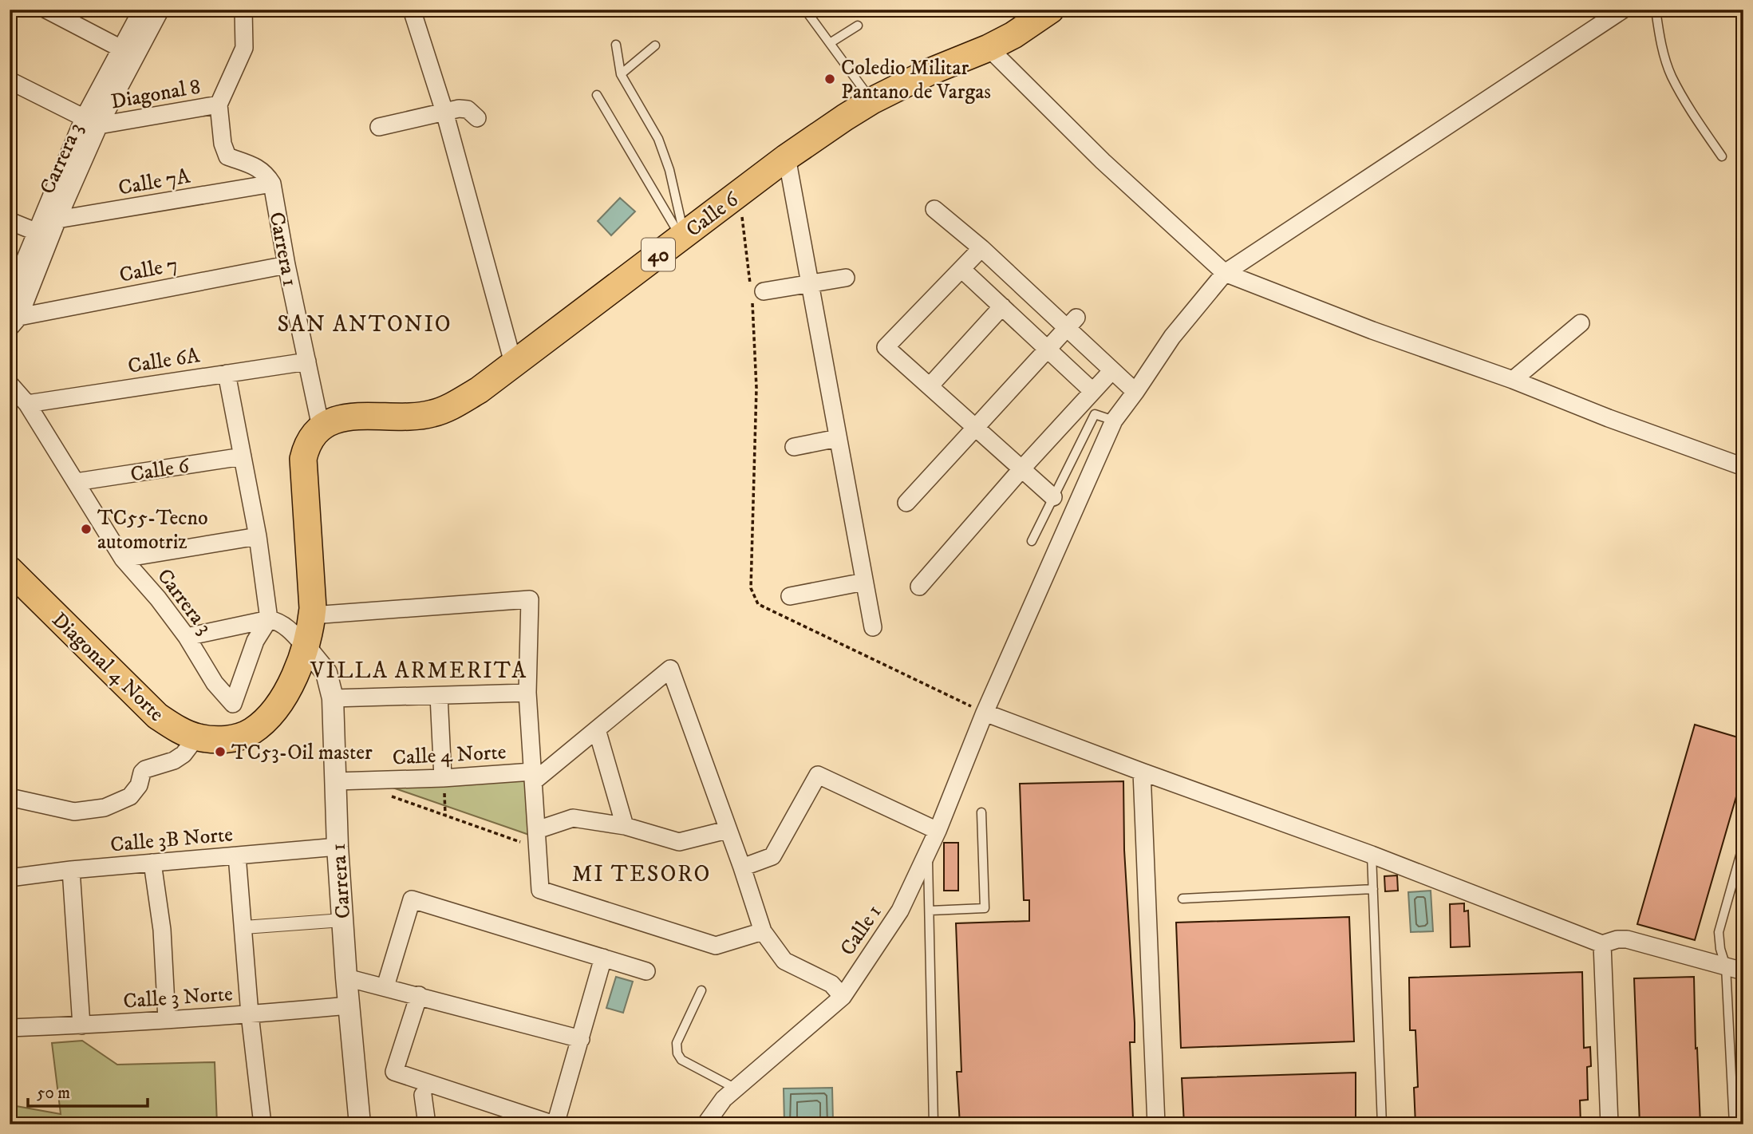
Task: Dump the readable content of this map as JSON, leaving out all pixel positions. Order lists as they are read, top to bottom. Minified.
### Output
{"streets":{"main road":["Calle 6","40","Diagonal 4 Norte"],"street":["Diagonal 8","Carrera 3","Calle 7A","Carrera 1","Calle 7","Calle 6A","Calle 4 Norte","Calle 3B Norte","Calle 1","Calle 3 Norte"]},"crossings":[["Diagonal 8","Carrera 3"],["Carrera 3","Calle 7A"],["Carrera 3","Calle 6"],["Carrera 3","Calle 7"],["Carrera 3","Calle 6A"],["Calle 7A","Carrera 1"],["Calle 6","Carrera 1"],["Calle 6","40"],["Carrera 1","Calle 7"],["Carrera 1","Calle 6A"],["Carrera 1","Diagonal 4 Norte"],["Carrera 1","Calle 4 Norte"],["Carrera 1","Calle 3B Norte"],["Carrera 1","Calle 3 Norte"]],"districts":["SAN ANTONIO","VILLA ARMERITA","MI TESORO"],"places":["Coledio Militar Pantano de Vargas","TC55-Tecno automotriz","TC53-Oil master"],"scale_bar":"50 m"}
